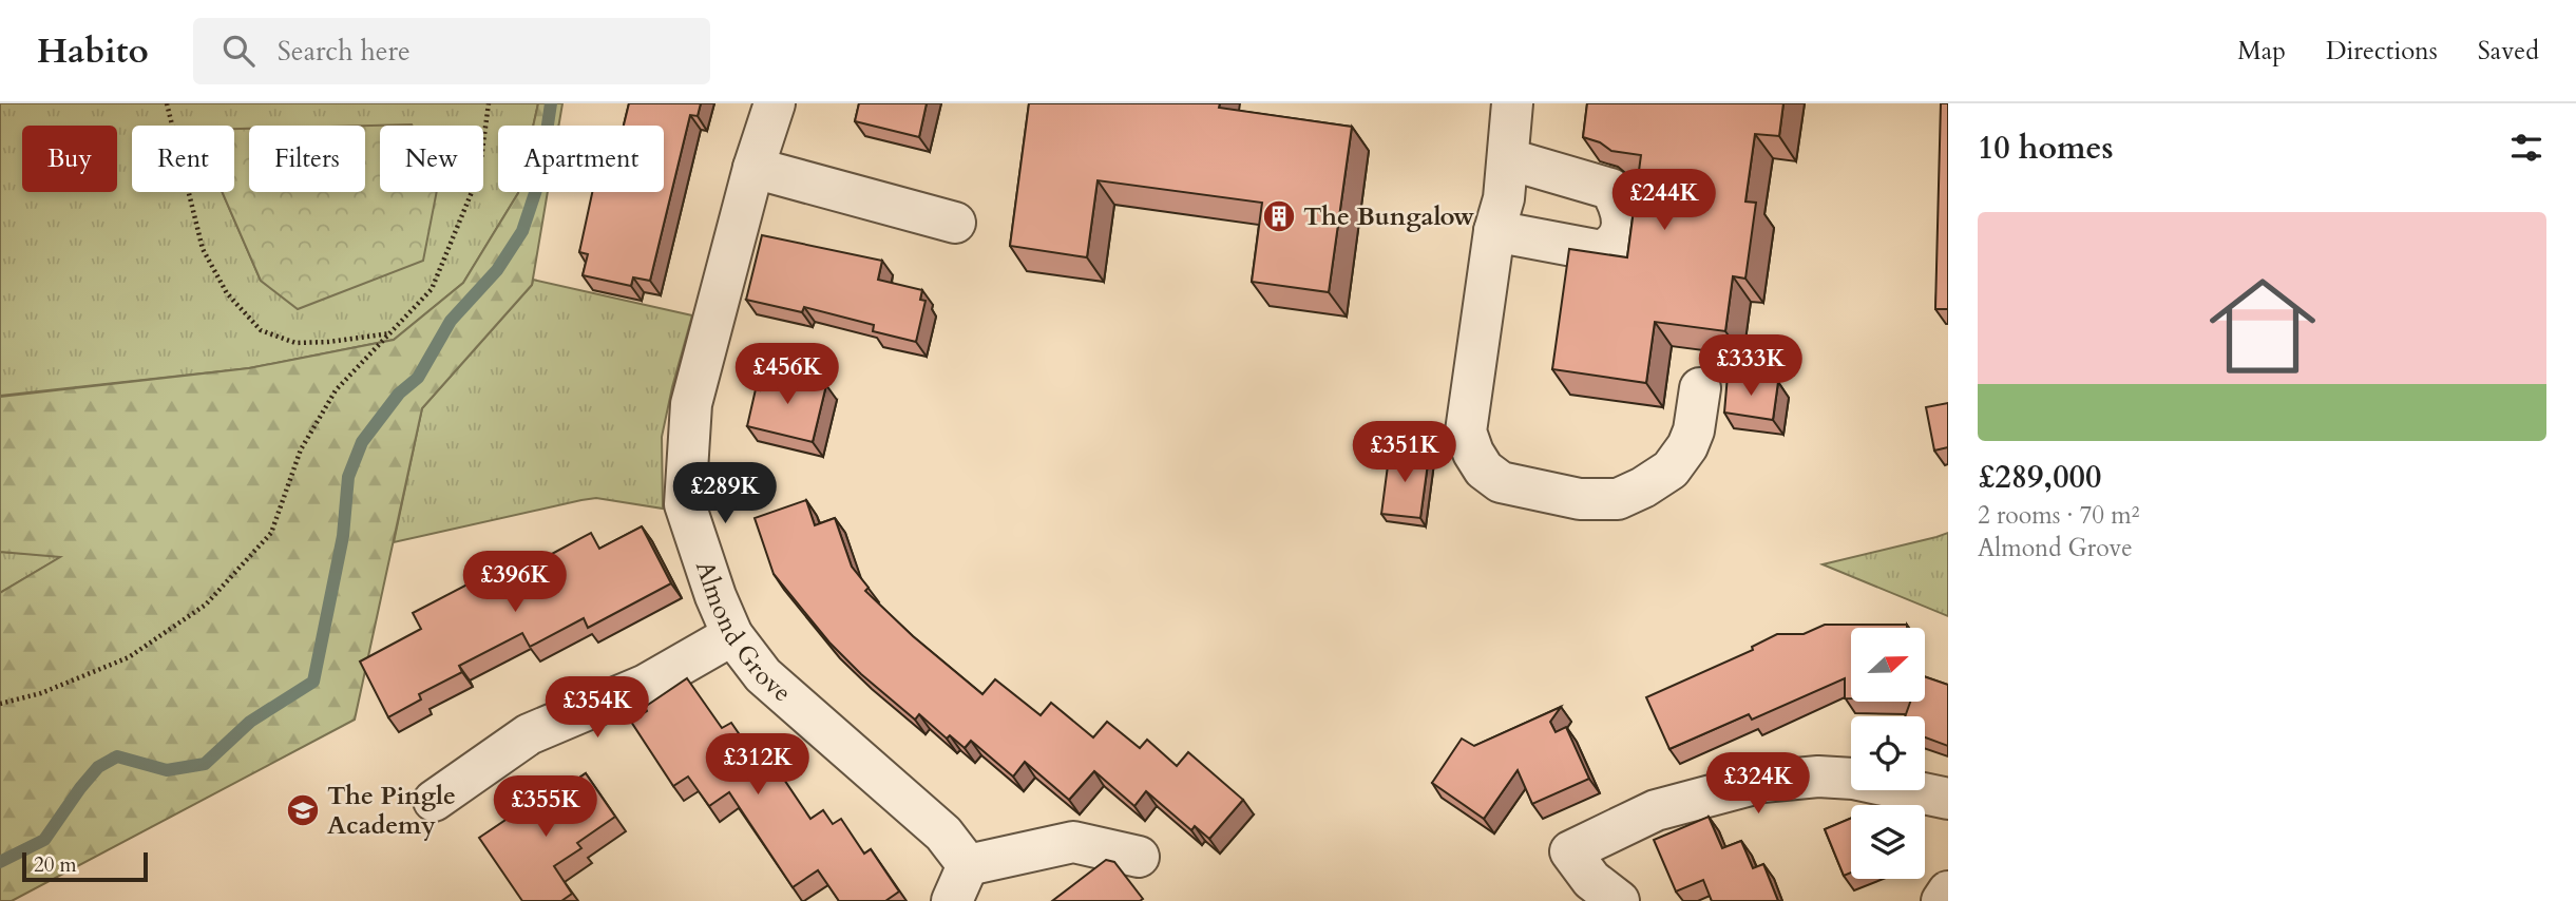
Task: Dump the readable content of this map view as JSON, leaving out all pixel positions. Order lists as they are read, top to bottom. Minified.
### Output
{"streets":{"street":["Almond Grove"]},"places":{"building":["The Bungalow"],"school or university":["The Pingle Academy"]},"scale_bar":"20 m","north":"right","page":{"header":"Habito","search":"Search here","nav":["Map","Directions","Saved"],"heading":"10 homes","chip":["Buy","Rent","Filters","New","Apartment"],"price":["£244K","£333K","£456K","£351K","£289K","£396K","£354K","£312K","£324K","£355K"],"list":[{"name":"£289,000","note":"2 rooms · 70 m² · Almond Grove"}],"scale":"20 m"}}
